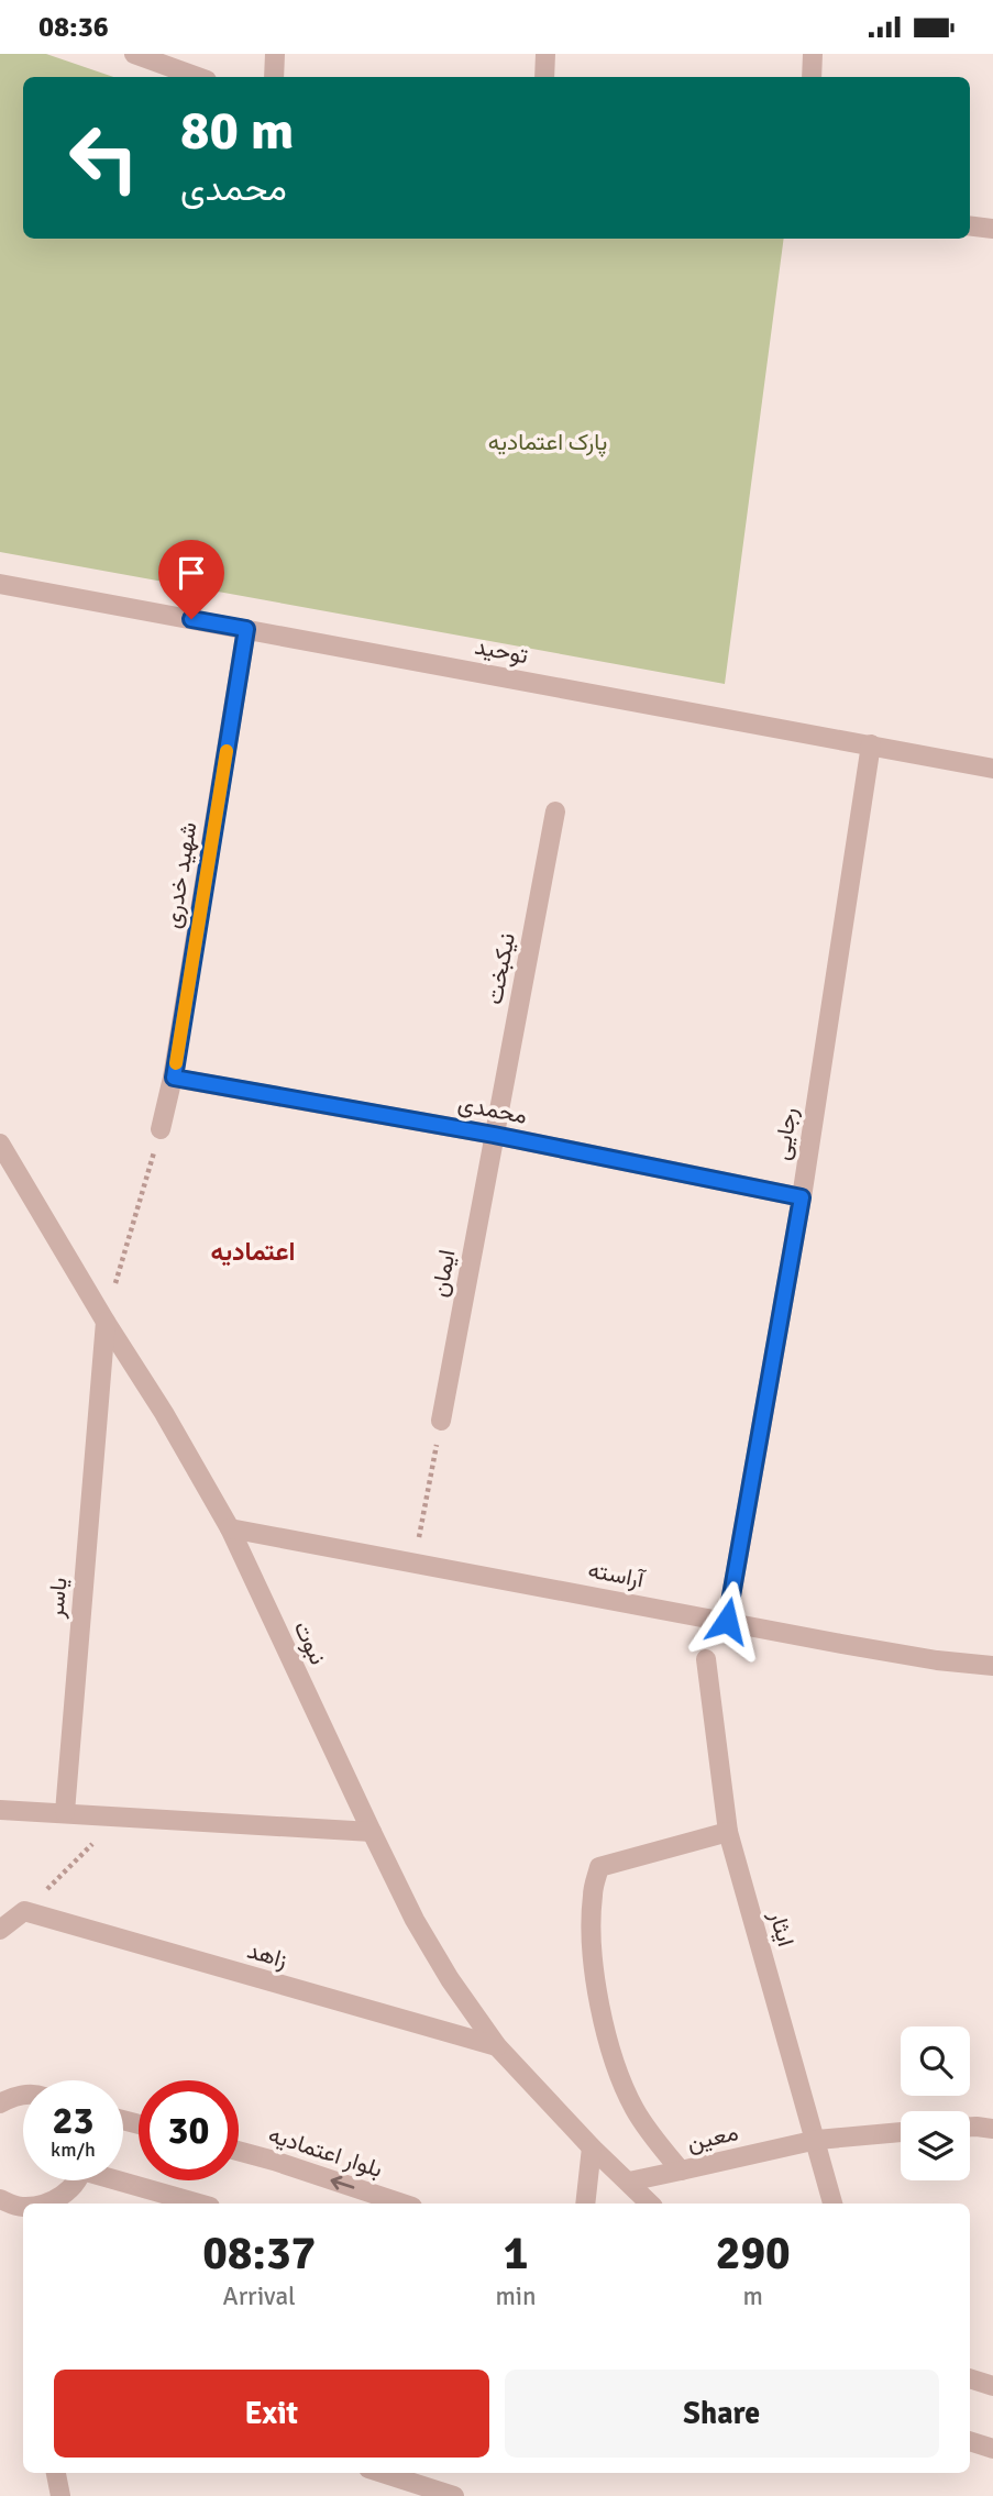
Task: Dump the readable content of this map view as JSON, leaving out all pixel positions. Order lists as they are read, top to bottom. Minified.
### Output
{"streets":{"street":["توحید","شهید خدری","نیکبخت","محمدی","رجایی","ایمان","آراسته","یاسر","نبوت","ایثار","زاهد","معین","بلوار اعتمادیه"]},"crossings":[["توحید","شهید خدری"],["توحید","رجایی"],["شهید خدری","محمدی"],["نیکبخت","محمدی"],["نیکبخت","ایمان"],["محمدی","رجایی"],["محمدی","ایمان"],["رجایی","آراسته"],["آراسته","نبوت"],["یاسر","نبوت"],["نبوت","زاهد"],["ایثار","معین"]],"one_way":["بلوار اعتمادیه"],"districts":["اعتمادیه"],"parks":["پارک اعتمادیه"],"page":{"status":"08:36","turn":["80 m","محمدی"],"speed":"23 km/h","limit":"30","eta":["08:37","Arrival","1","min","290","m"],"buttons":["Exit","Share"]}}
